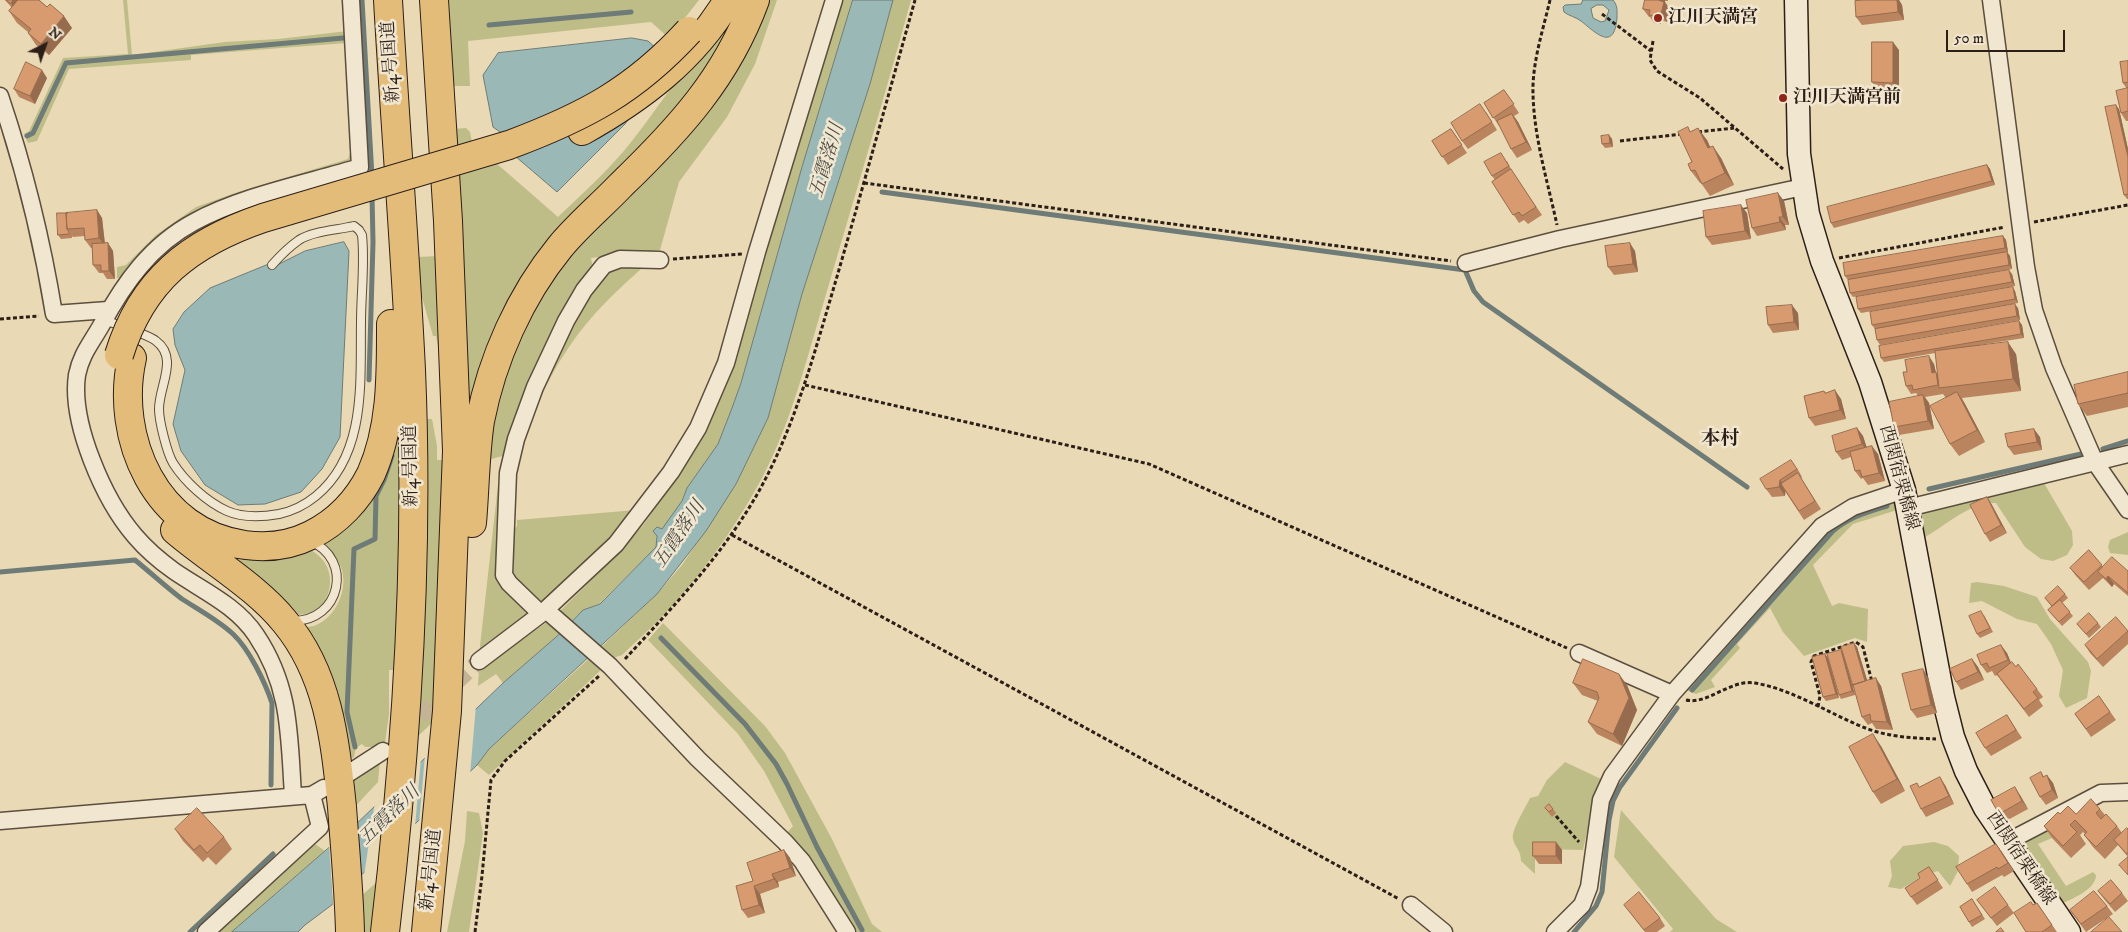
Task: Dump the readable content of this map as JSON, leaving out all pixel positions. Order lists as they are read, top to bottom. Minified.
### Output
{"streets":{"highway":["新4号国道"],"main road":["西関宿栗橋線"]},"districts":["本村"],"water":["五霞落川"],"places":["江川天満宮","江川天満宮前"],"scale_bar":"50 m","north":"top right"}
